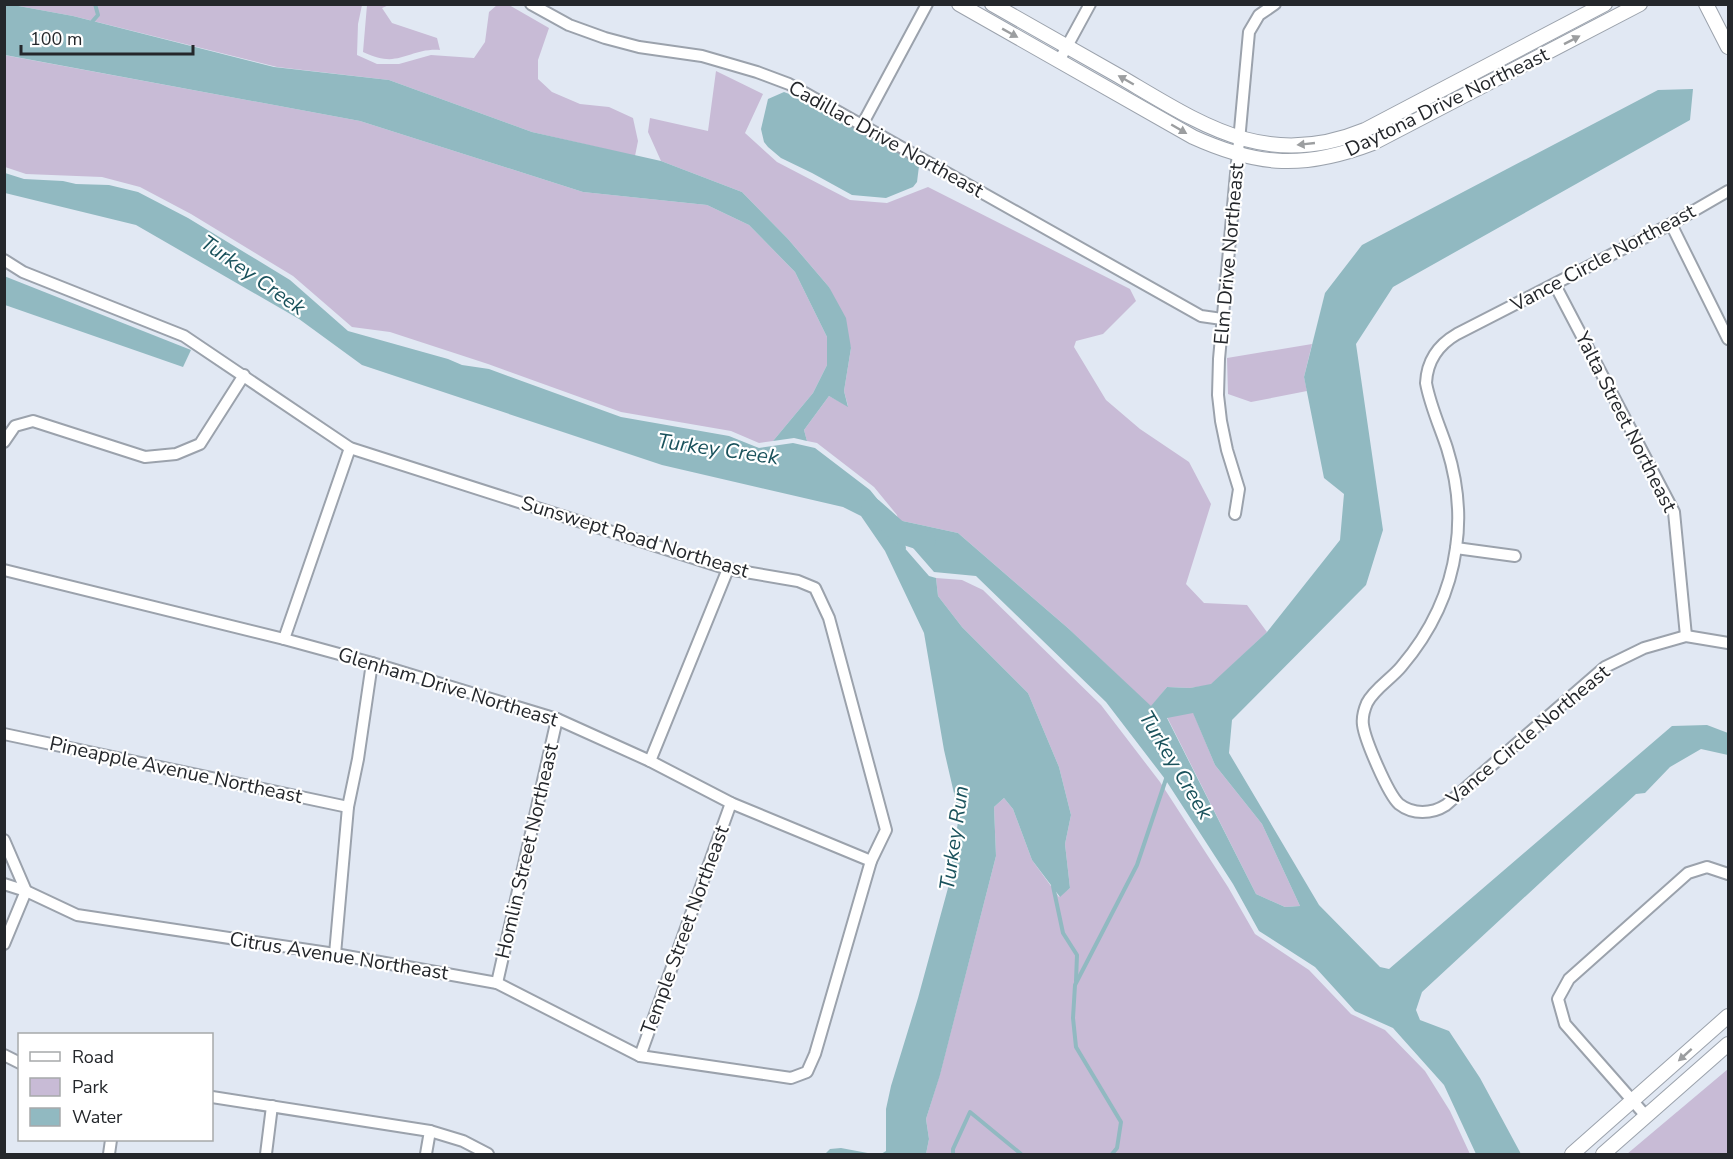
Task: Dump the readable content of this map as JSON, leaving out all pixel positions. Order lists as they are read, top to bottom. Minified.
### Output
{"streets":{"street":["Daytona Drive Northeast","Cadillac Drive Northeast","Elm Drive Northeast","Vance Circle Northeast","Yalta Street Northeast","Sunswept Road Northeast","Glenham Drive Northeast","Pineapple Avenue Northeast","Homlin Street Northeast","Temple Street Northeast","Citrus Avenue Northeast"]},"crossings":[["Daytona Drive Northeast","Elm Drive Northeast"],["Cadillac Drive Northeast","Elm Drive Northeast"],["Vance Circle Northeast","Yalta Street Northeast"],["Sunswept Road Northeast","Glenham Drive Northeast"],["Sunswept Road Northeast","Citrus Avenue Northeast"],["Glenham Drive Northeast","Homlin Street Northeast"],["Glenham Drive Northeast","Temple Street Northeast"],["Homlin Street Northeast","Citrus Avenue Northeast"],["Temple Street Northeast","Citrus Avenue Northeast"]],"water":["Turkey Creek","Turkey Run"],"legend":["Road","Park","Water"],"scale_bar":"100 m"}
